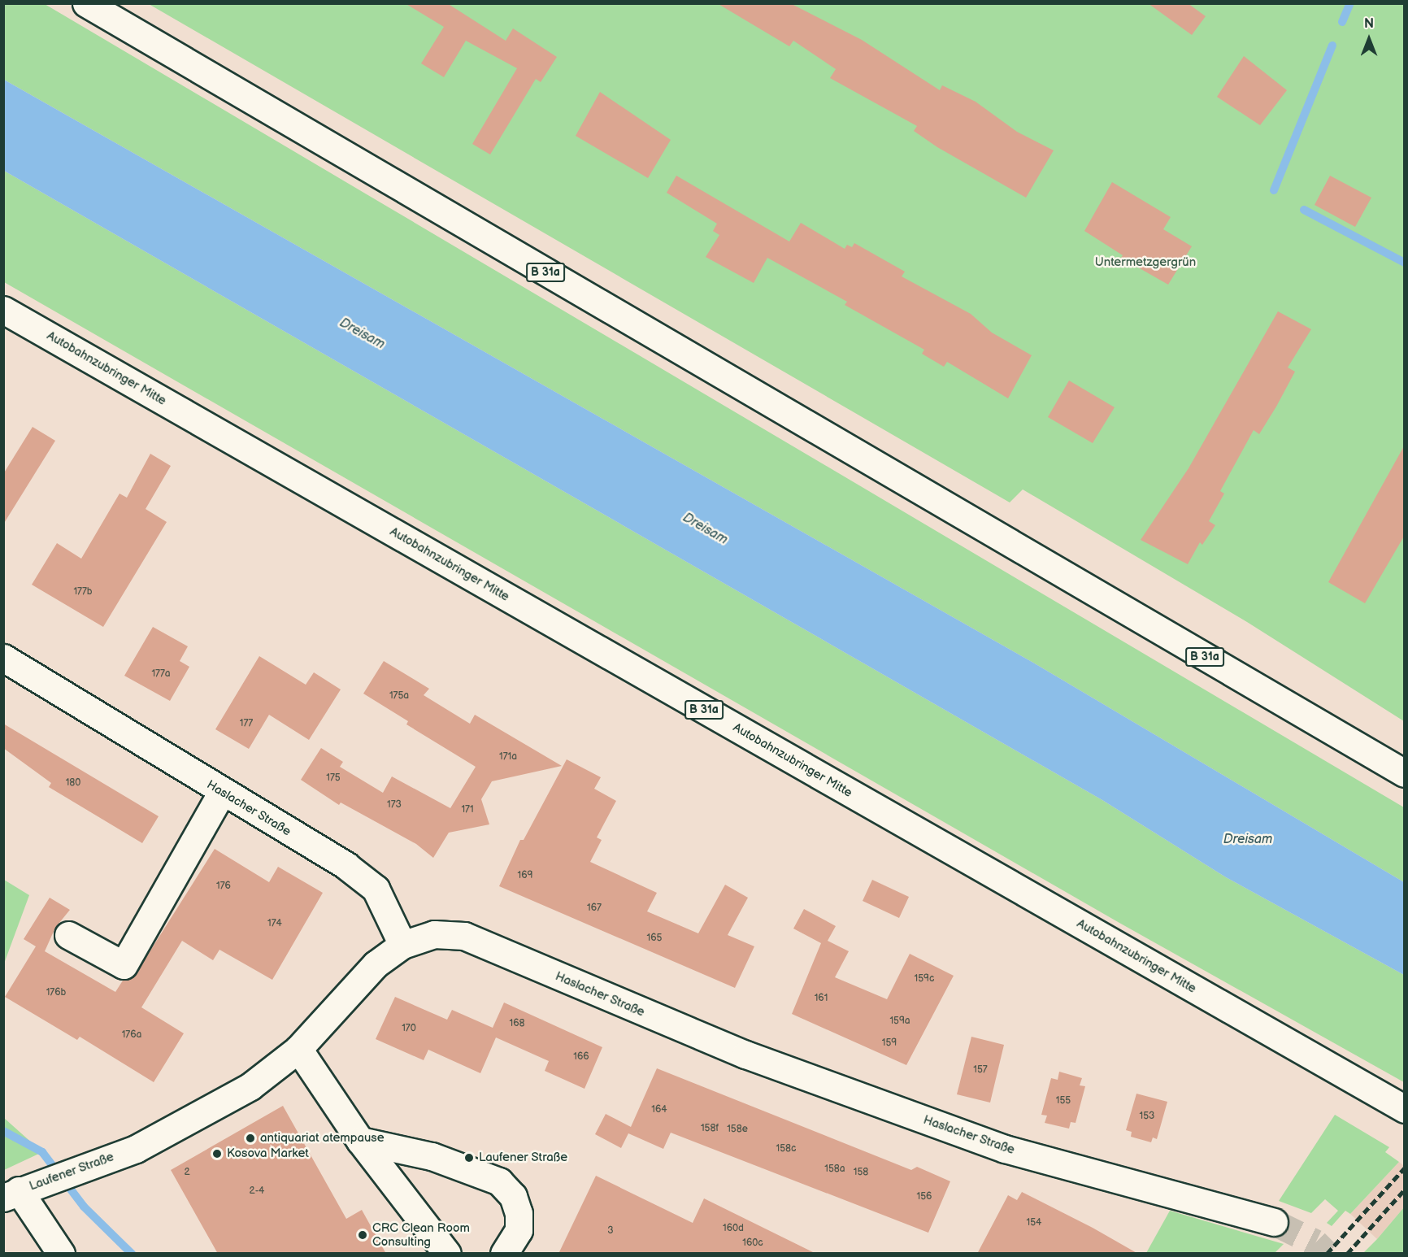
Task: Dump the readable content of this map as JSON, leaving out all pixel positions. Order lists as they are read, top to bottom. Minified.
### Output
{"streets":{"main road":["B 31a","Autobahnzubringer Mitte","Haslacher Straße","Laufener Straße"]},"crossings":[["Haslacher Straße","Laufener Straße"]],"water":["Dreisam"],"parks":["Untermetzgergrün"],"places":["antiquariat atempause","Kosova Market","Laufener Straße","CRC Clean Room Consulting"],"house_numbers":["177b","177a","175a","177","171a","175","180","173","171","169","176","167","174","165","159c","176b","161","159a","168","170","176a","159","166","157","155","164","153","158f","158e","158c","158a","2","158","2-4","156","154","160d","3","160c"],"north":"top"}
